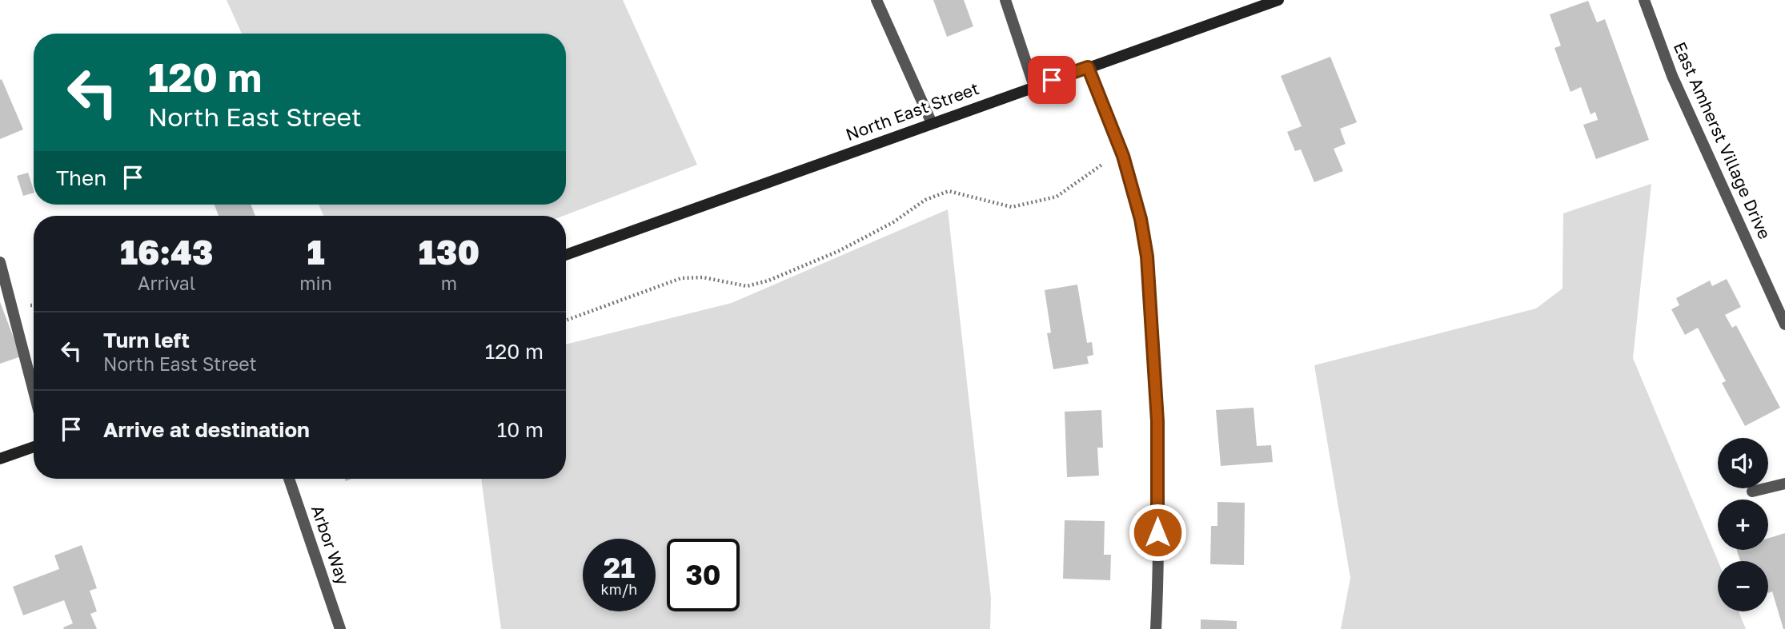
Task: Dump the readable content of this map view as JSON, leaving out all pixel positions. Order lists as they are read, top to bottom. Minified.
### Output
{"streets":{"main road":["North East Street"],"street":["East Amherst Village Drive","Arbor Way"]},"page":{"turn":["120 m","North East Street"],"then":"Then","eta":["16:43","Arrival","1","min","130","m"],"list":[{"name":"Turn left","note":"North East Street","value":"120 m"},{"name":"Arrive at destination","value":"10 m"}],"map_buttons":["+","−"],"speed":"21 km/h","limit":"30"}}
